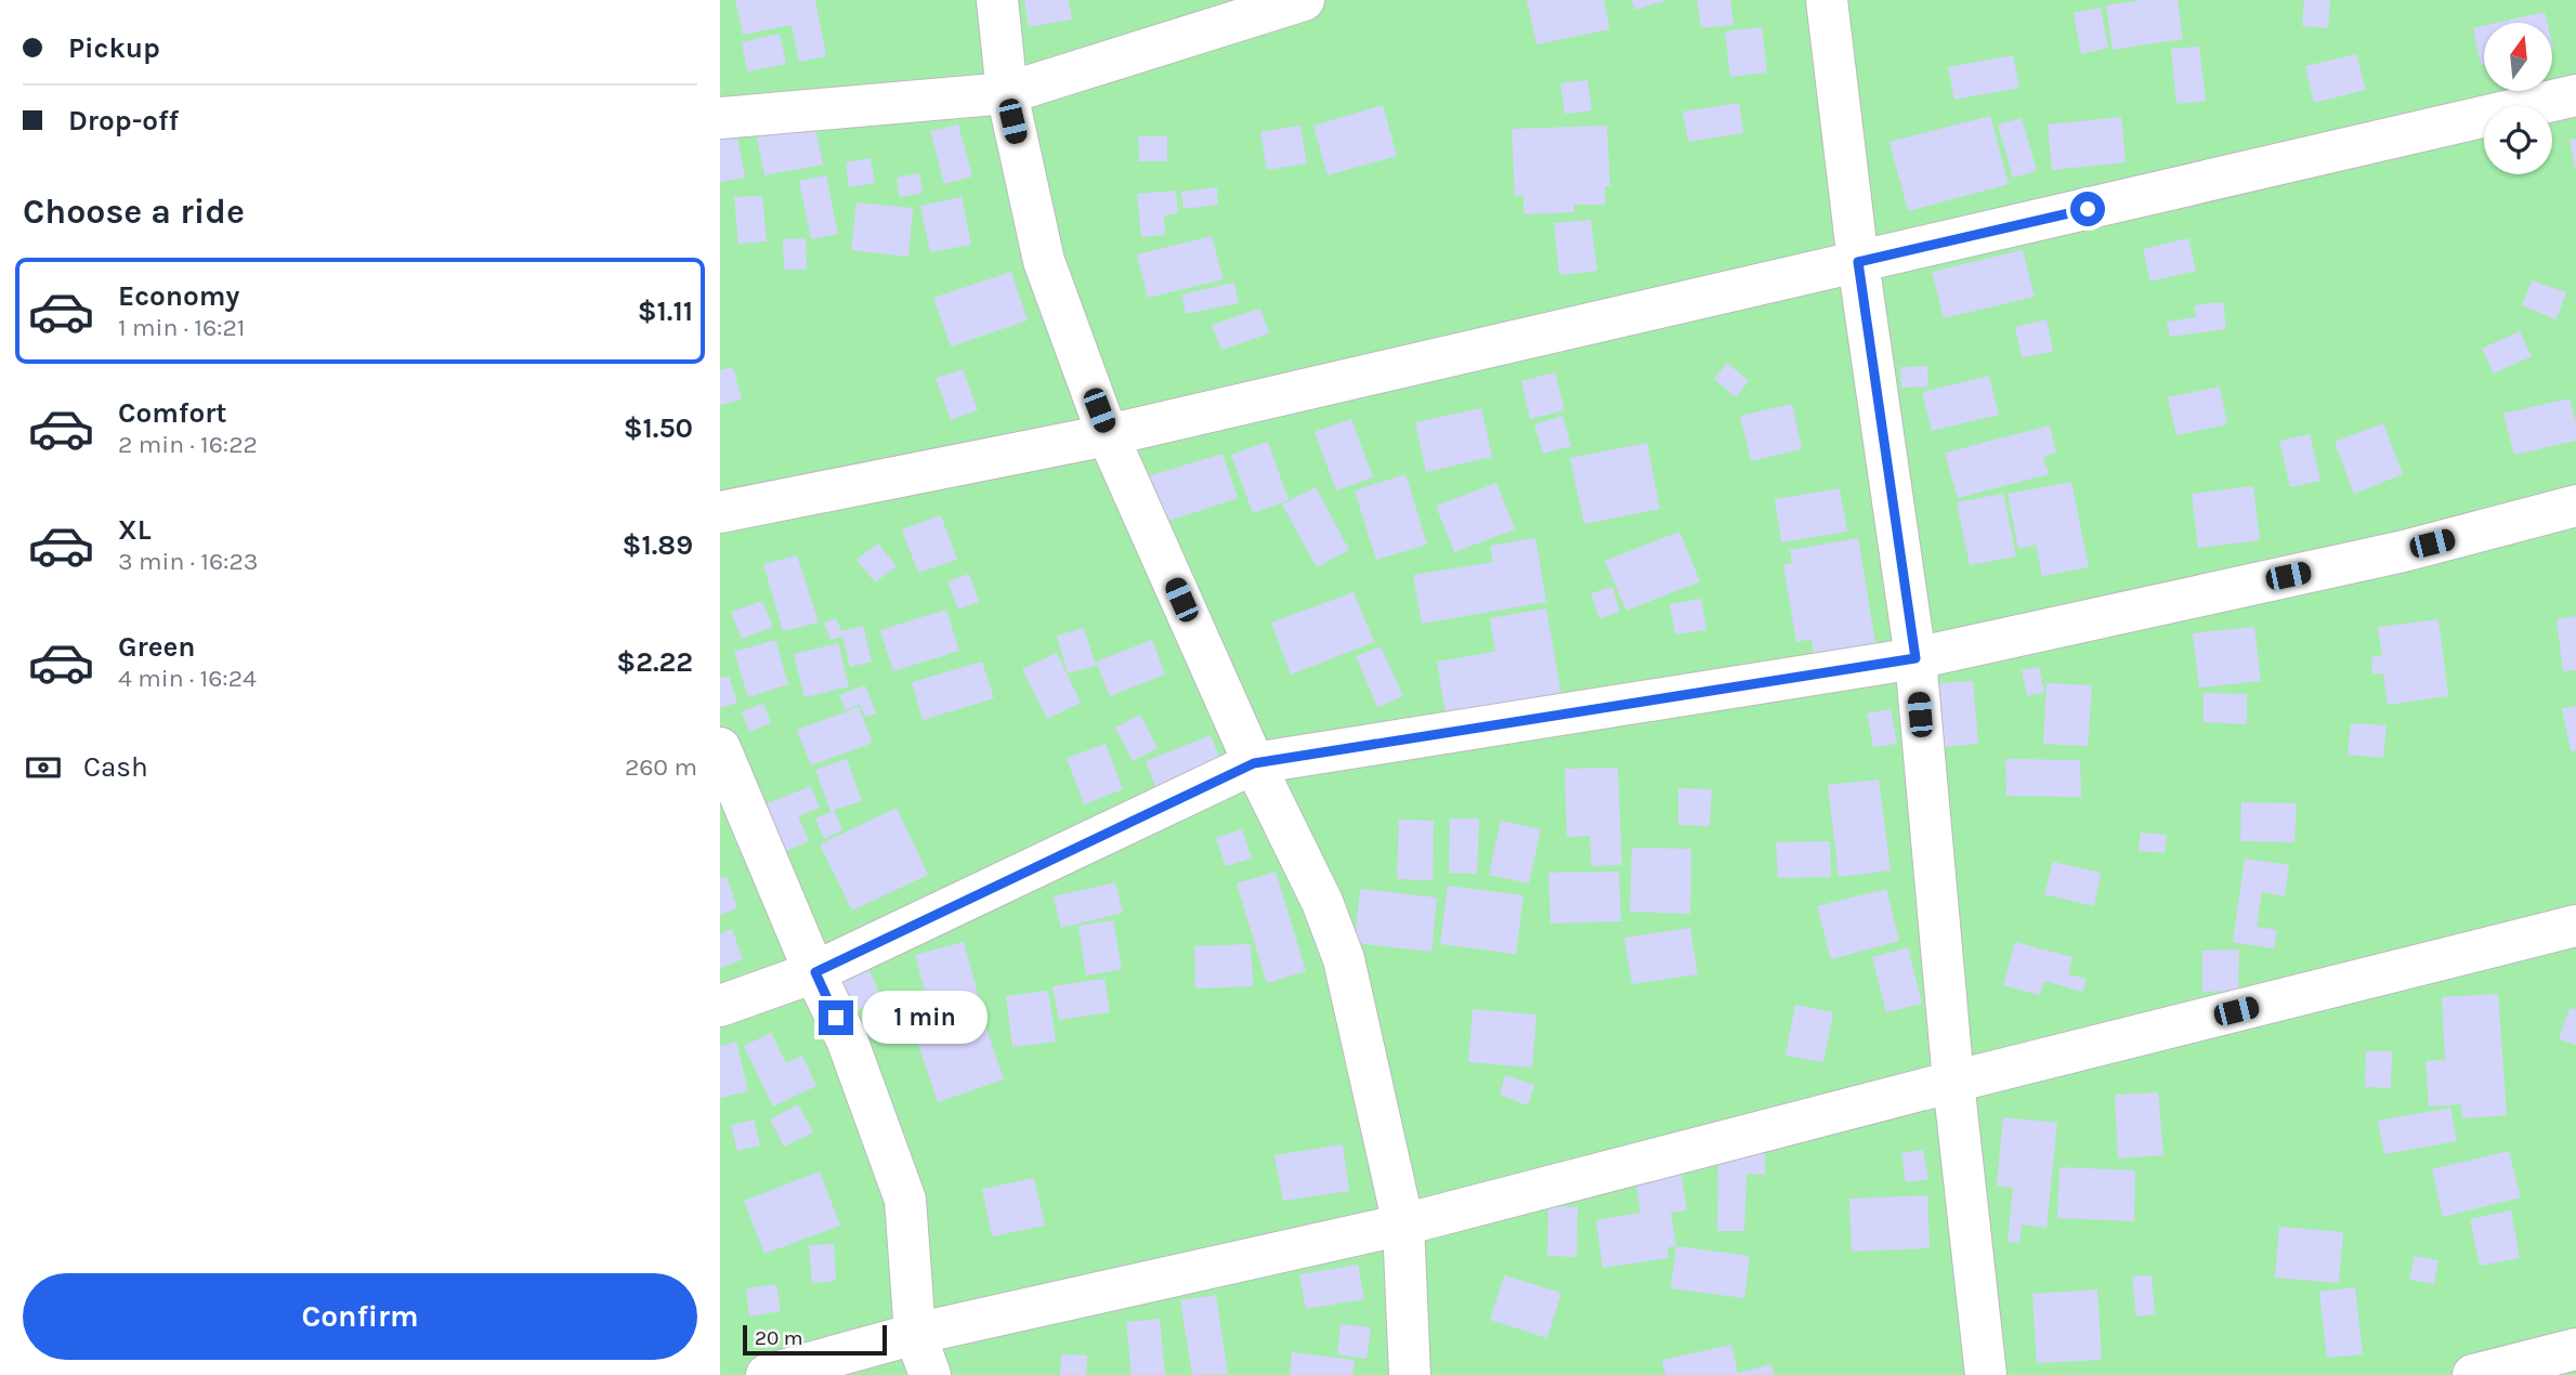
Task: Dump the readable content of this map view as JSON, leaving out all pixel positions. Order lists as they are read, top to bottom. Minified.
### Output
{"scale_bar":"20 m","north":"top","page":{"banner":["Pickup","Drop-off"],"heading":"Choose a ride","list":[{"name":"Economy","note":"1 min · 16:21","value":"$1.11"},{"name":"Comfort","note":"2 min · 16:22","value":"$1.50"},{"name":"XL","note":"3 min · 16:23","value":"$1.89"},{"name":"Green","note":"4 min · 16:24","value":"$2.22"}],"pay":["Cash","260 m"],"bubble":"1 min","buttons":"Confirm","scale":"20 m"}}
